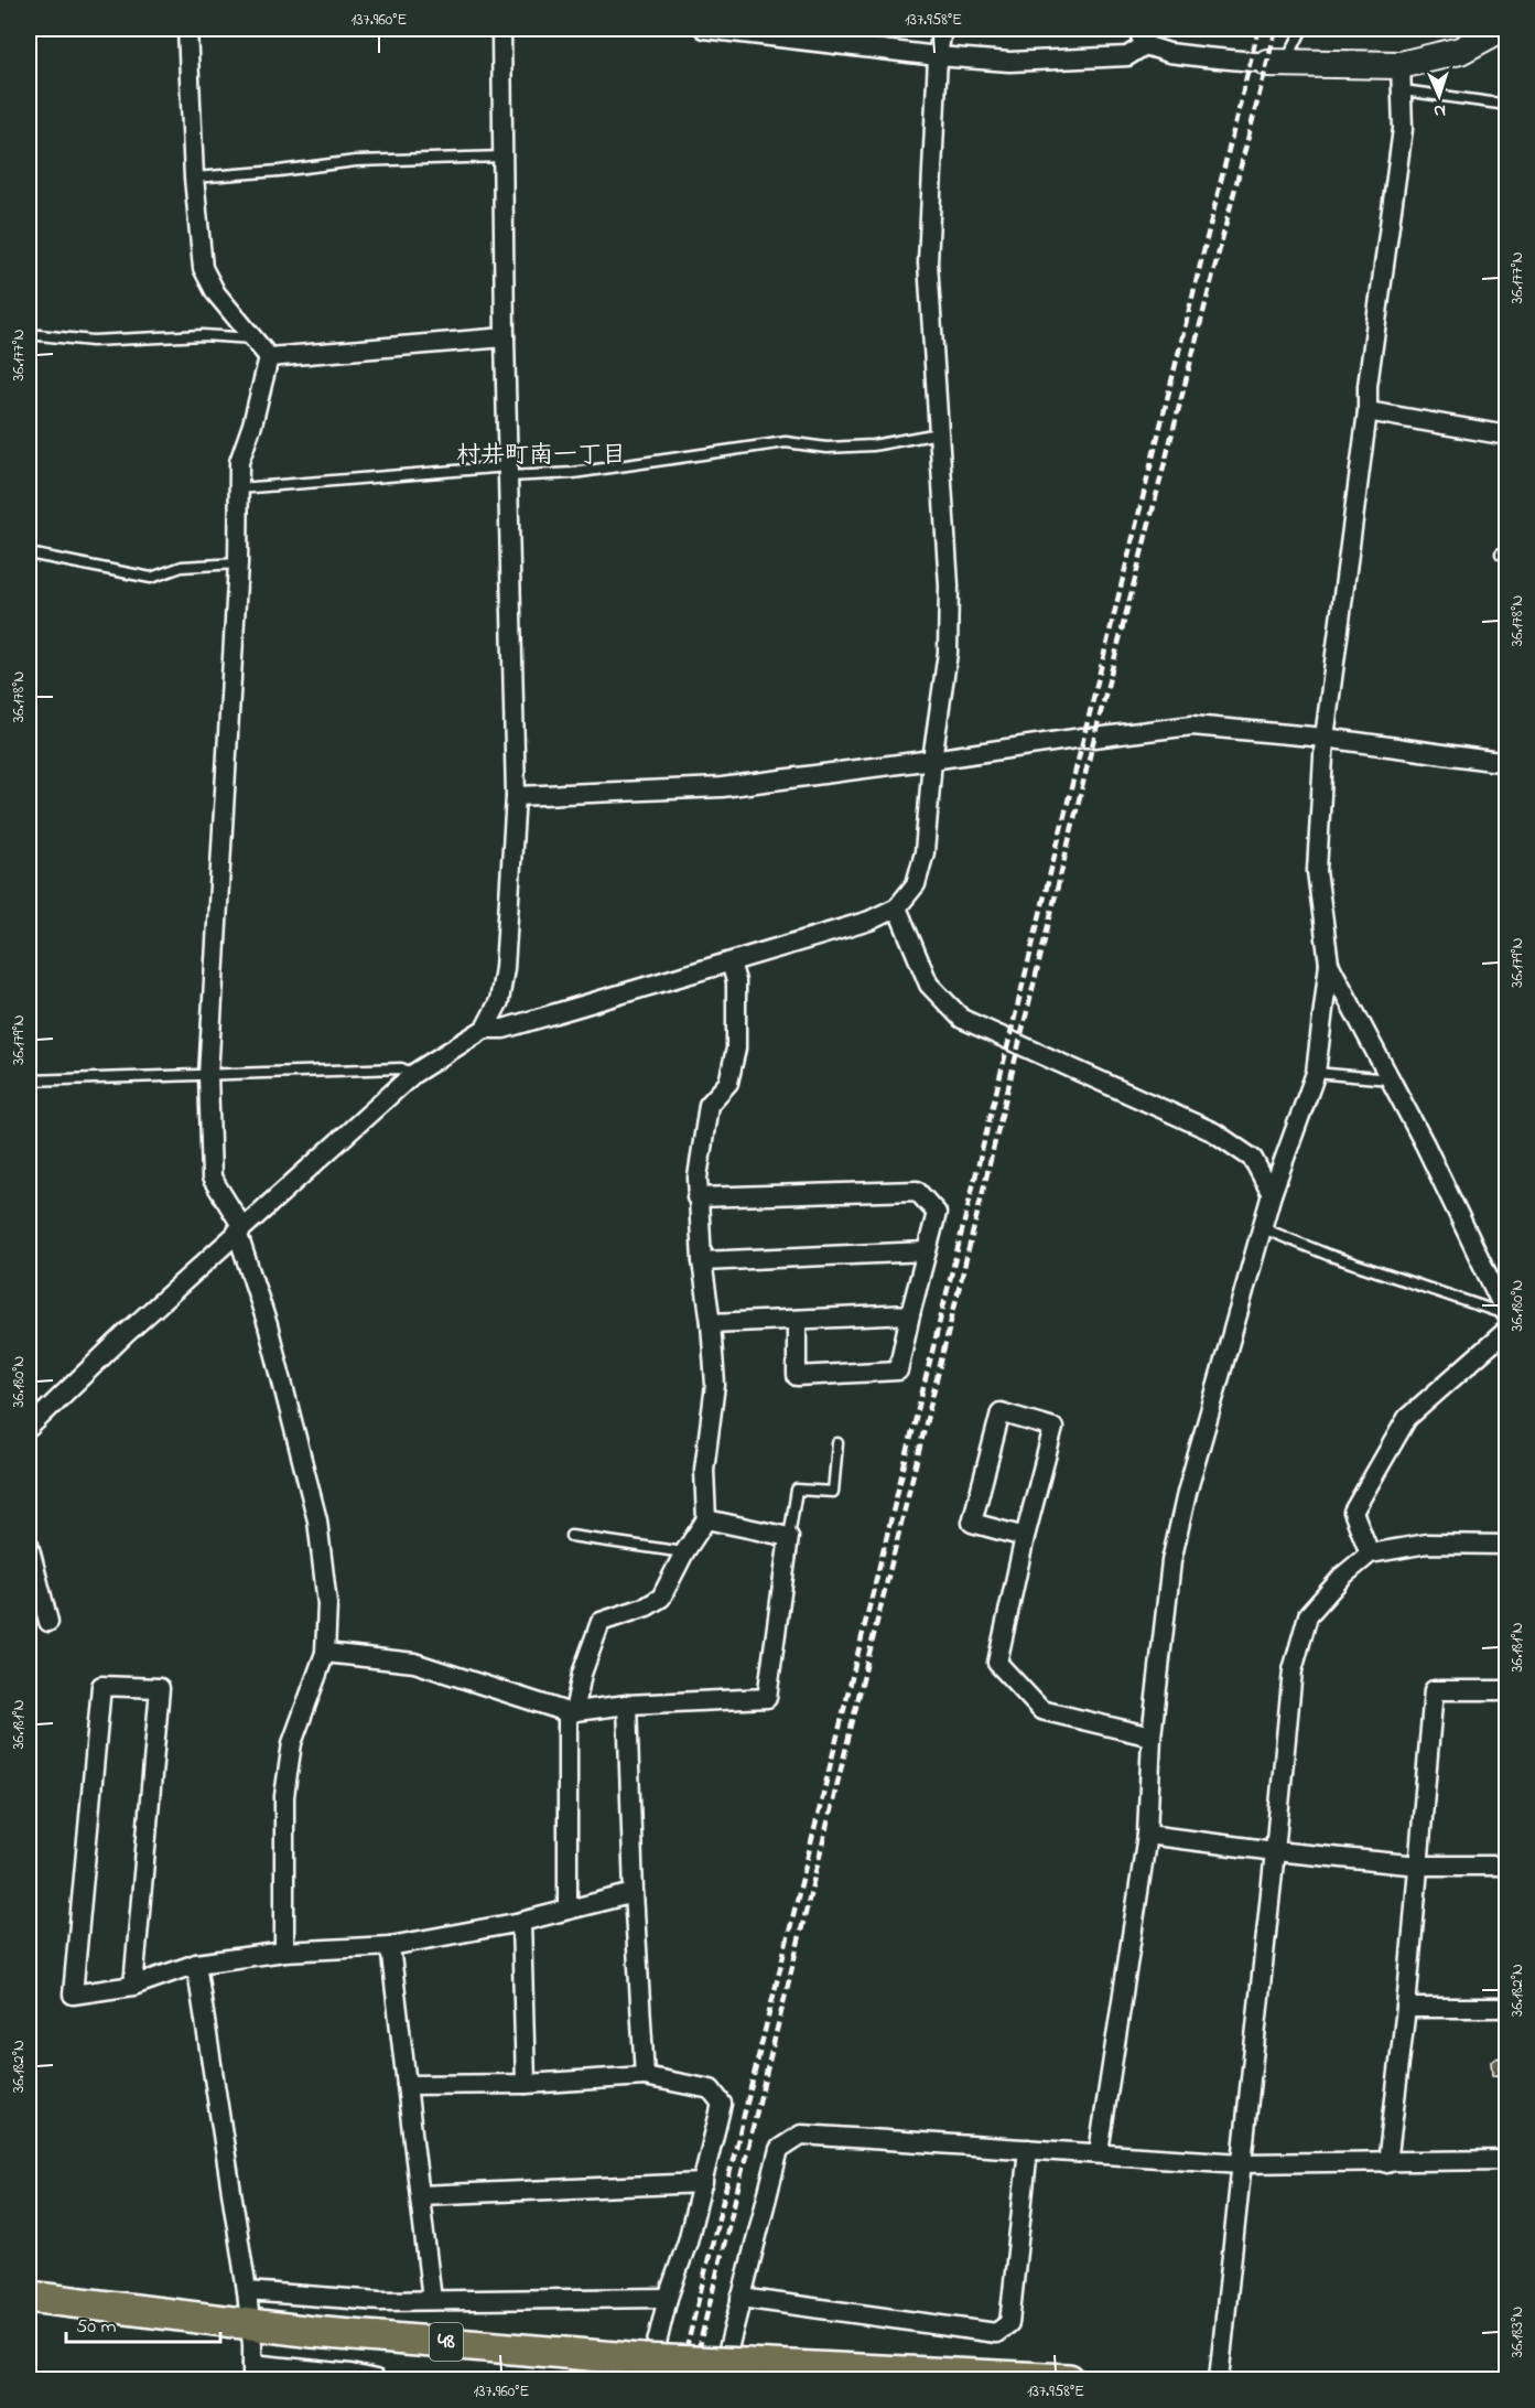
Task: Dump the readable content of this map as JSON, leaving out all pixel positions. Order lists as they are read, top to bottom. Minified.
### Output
{"streets":{"main road":["48"]},"districts":["村井町南一丁目"],"scale_bar":"50 m","north":"bottom","coordinates":["137.960°E","137.958°E","36.177°N","36.178°N","36.179°N","36.180°N","36.181°N","36.182°N","36.183°N"]}
